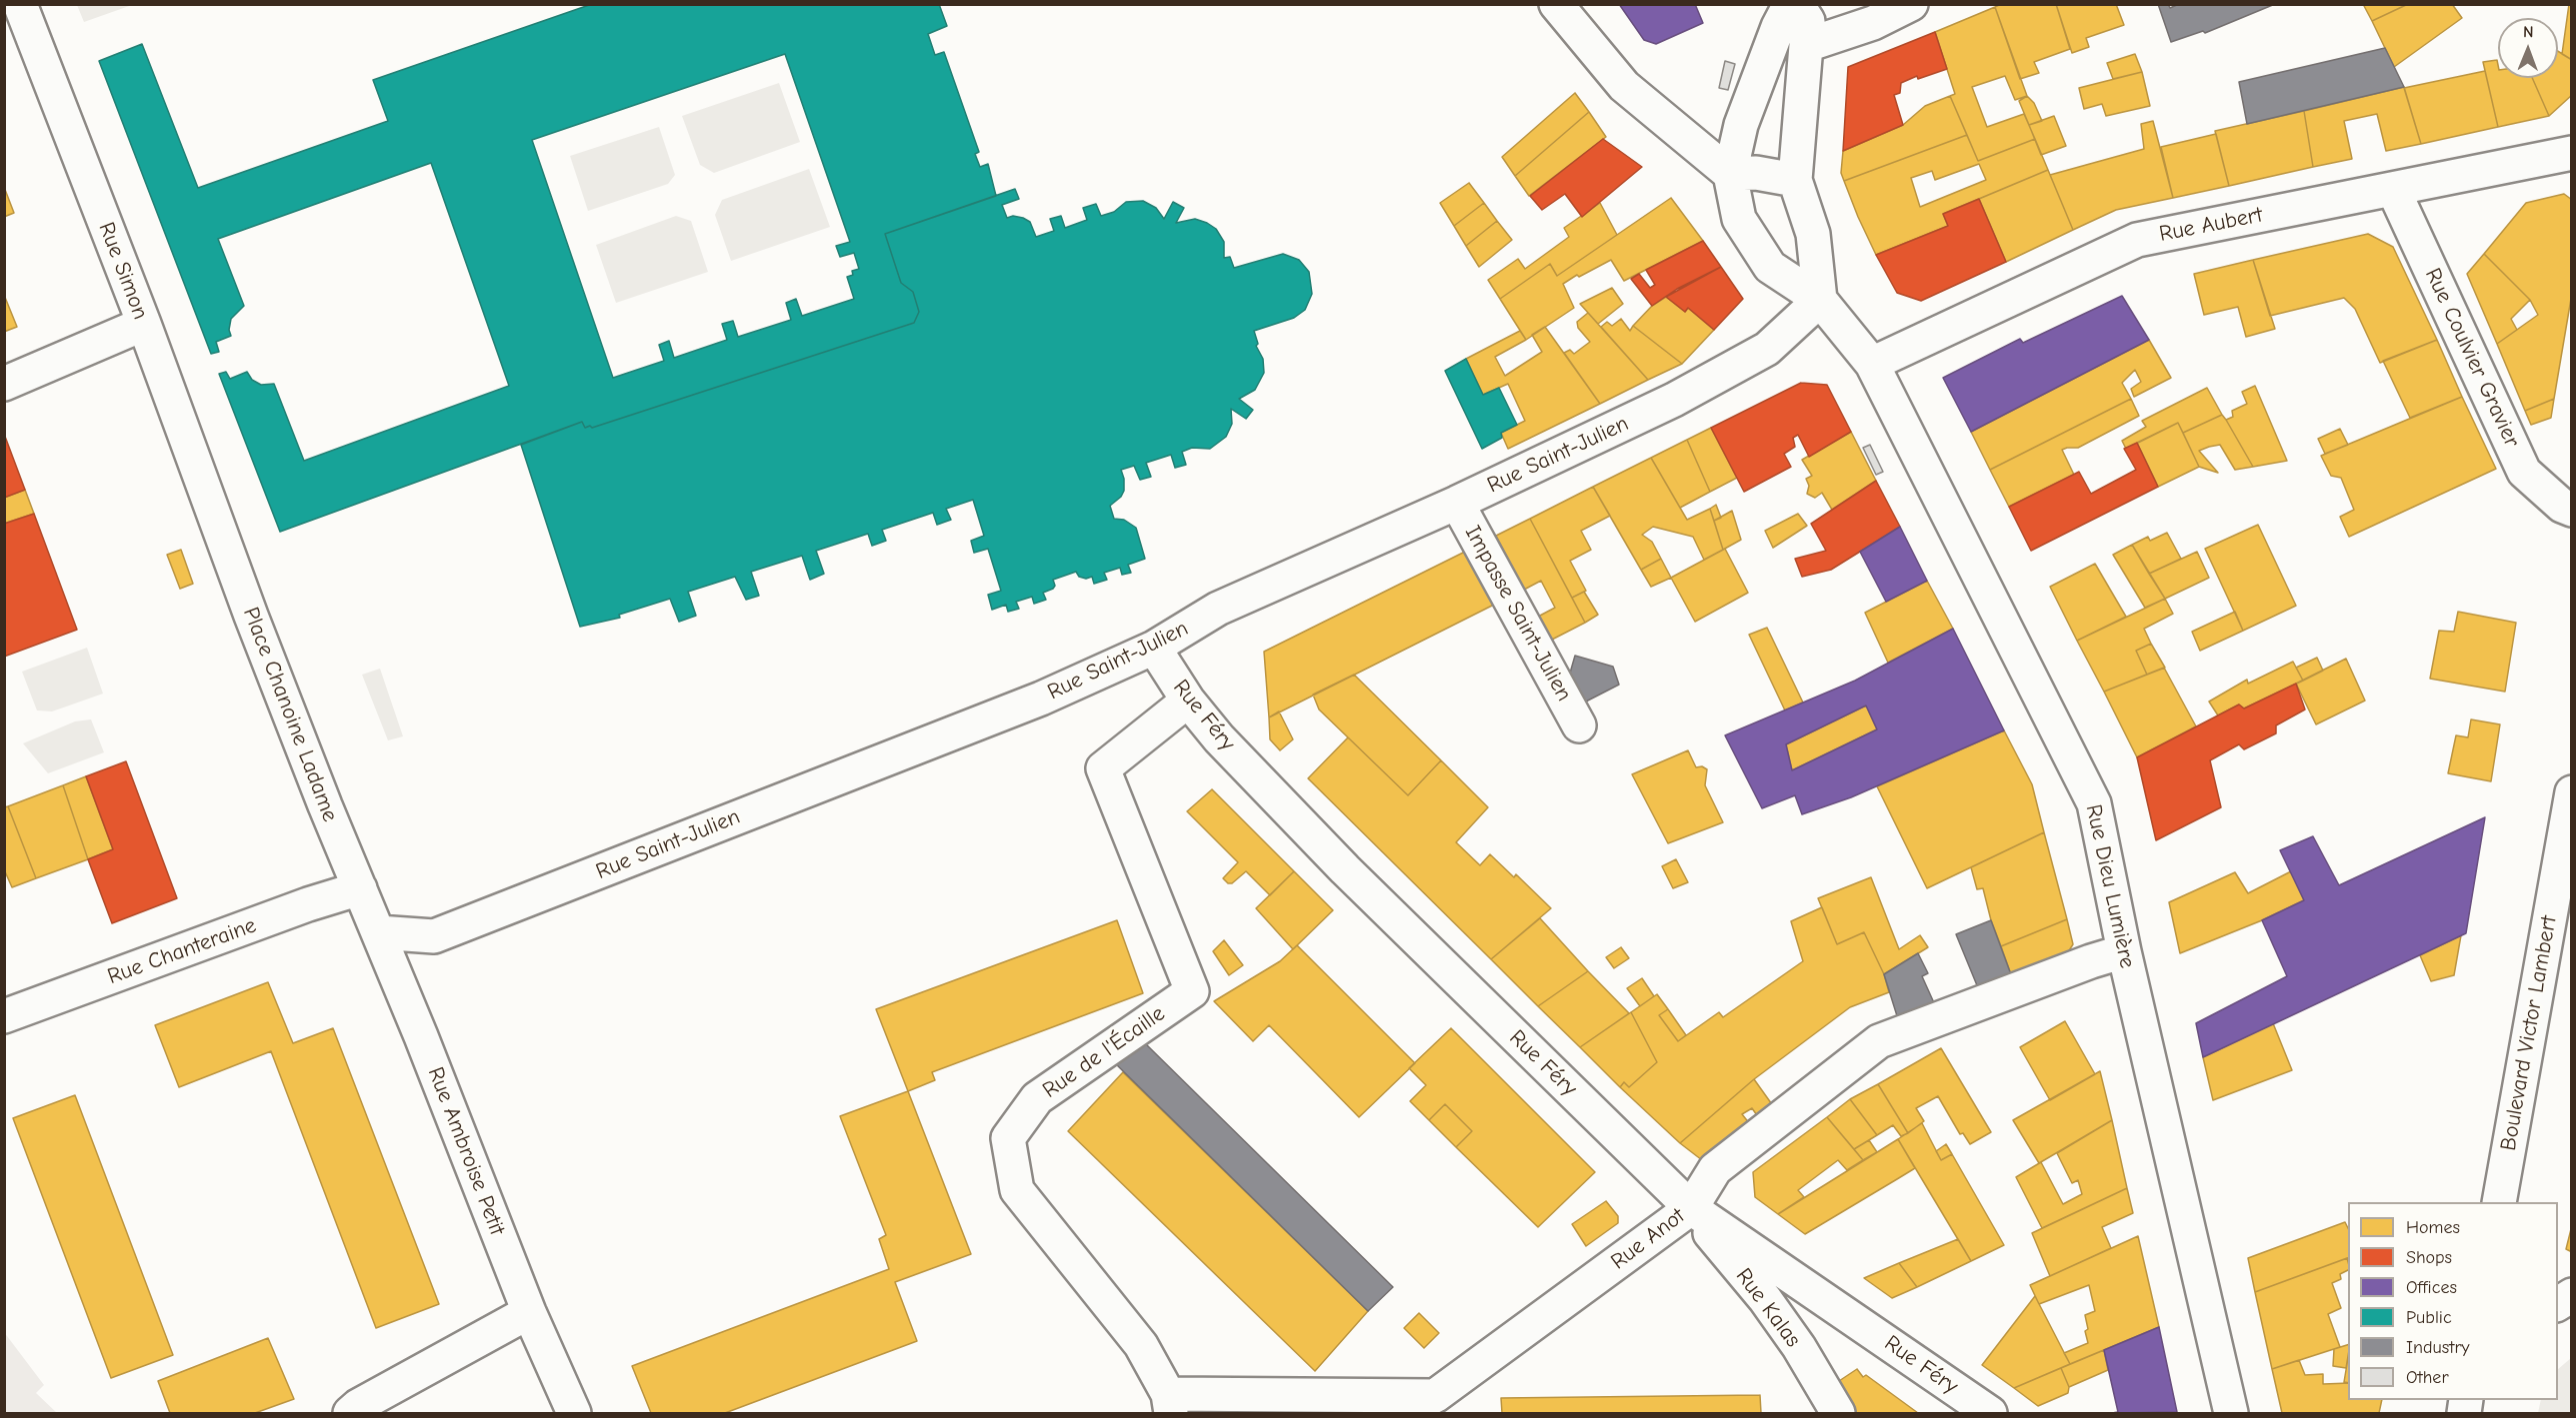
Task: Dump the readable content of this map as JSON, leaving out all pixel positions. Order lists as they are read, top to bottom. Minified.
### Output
{"streets":{"street":["Rue Aubert","Rue Simon","Rue Coulvier Gravier","Rue Saint-Julien","Impasse Saint-Julien","Place Chanoine Ladame","Rue Féry","Rue Dieu Lumière","Rue Chanteraine","Boulevard Victor Lambert","Rue de l'Écaille","Rue Ambroise Petit","Rue Anot","Rue Kalas"]},"crossings":[["Rue Aubert","Rue Coulvier Gravier"],["Rue Aubert","Rue Dieu Lumière"],["Rue Simon","Place Chanoine Ladame"],["Rue Saint-Julien","Impasse Saint-Julien"],["Rue Saint-Julien","Rue Féry"],["Rue Saint-Julien","Rue Dieu Lumière"],["Rue Saint-Julien","Rue Ambroise Petit"],["Place Chanoine Ladame","Rue Chanteraine"],["Place Chanoine Ladame","Rue Ambroise Petit"],["Rue Féry","Rue de l'Écaille"],["Rue Féry","Rue Anot"],["Rue Féry","Rue Kalas"],["Rue Dieu Lumière","Rue Anot"],["Rue Chanteraine","Rue Ambroise Petit"],["Rue de l'Écaille","Rue Anot"],["Rue Anot","Rue Kalas"]],"legend":["Homes","Shops","Offices","Public","Industry","Other"],"north":"top"}
